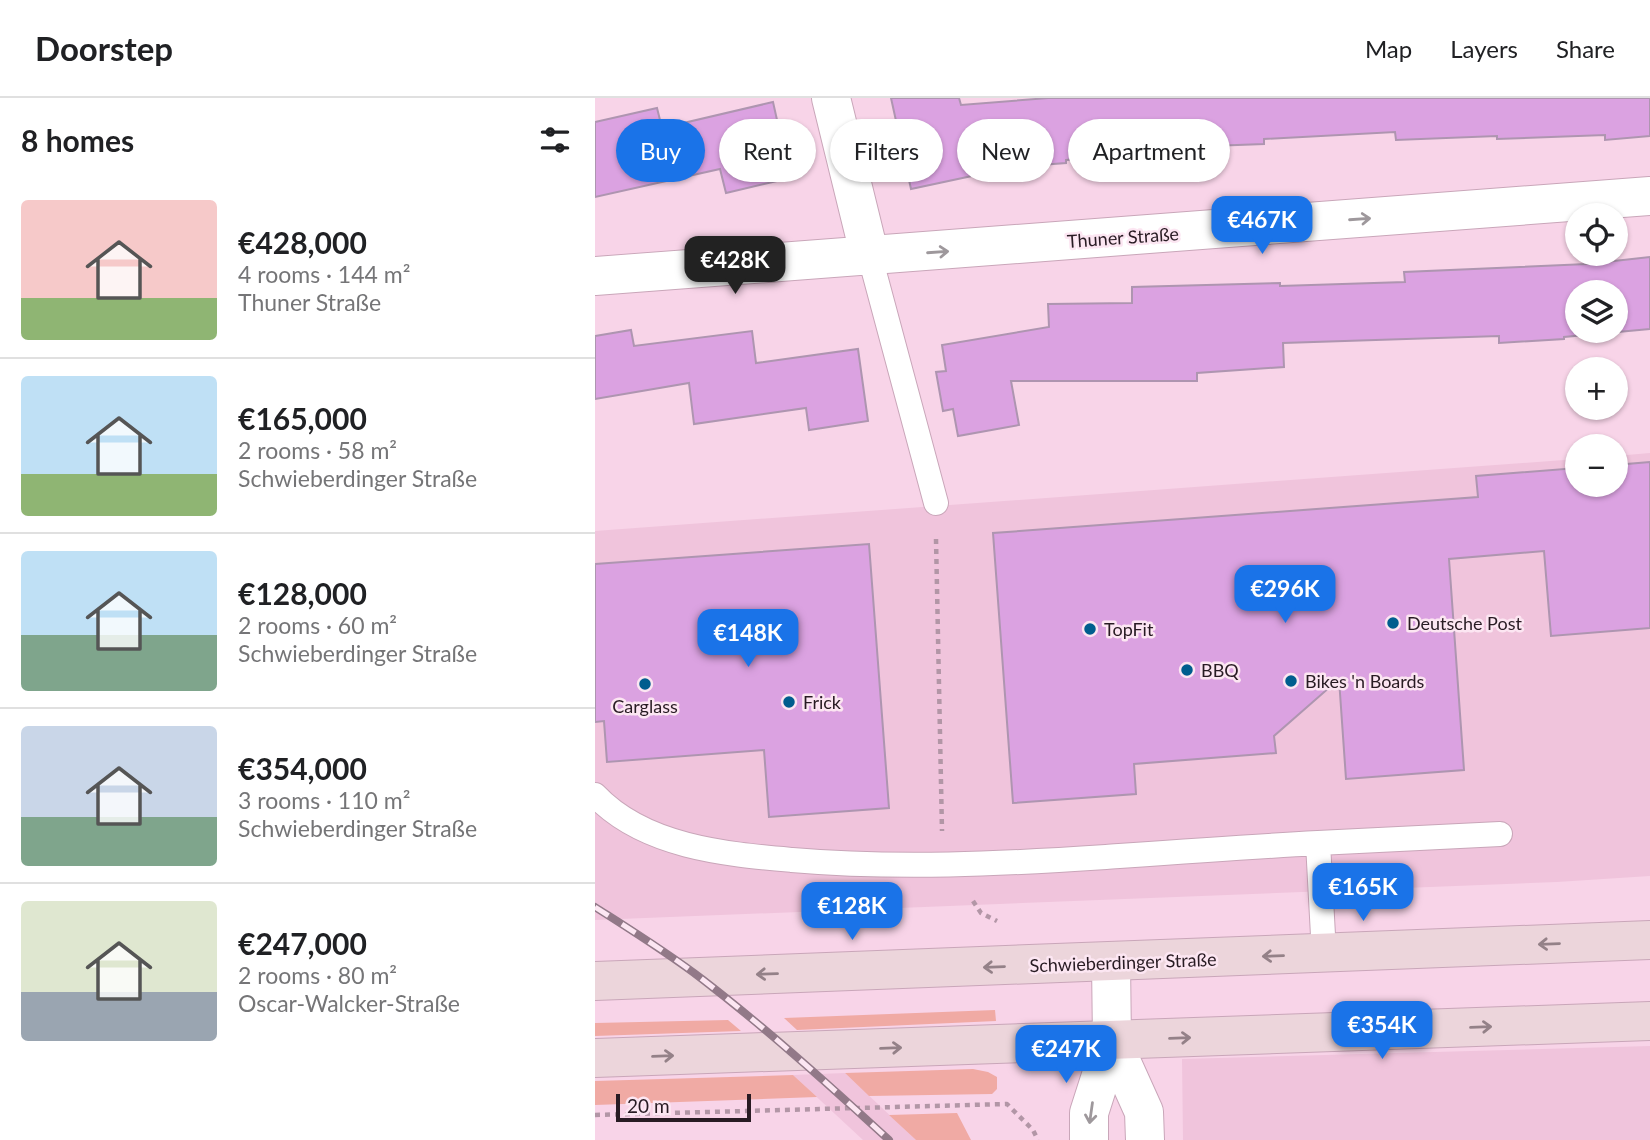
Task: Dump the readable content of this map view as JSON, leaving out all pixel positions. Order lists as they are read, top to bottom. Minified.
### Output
{"streets":{"main road":["Schwieberdinger Straße"],"street":["Thuner Straße"]},"one_way":["Thuner Straße"],"places":["Deutsche Post","TopFit","BBQ","Bikes 'n Boards","Carglass","Frick"],"scale_bar":"20 m","page":{"header":"Doorstep","nav":["Map","Layers","Share"],"heading":"8 homes","chip":["Buy","Rent","Filters","New","Apartment"],"list":[{"name":"€428,000","note":"4 rooms · 144 m² · Thuner Straße"},{"name":"€165,000","note":"2 rooms · 58 m² · Schwieberdinger Straße"},{"name":"€128,000","note":"2 rooms · 60 m² · Schwieberdinger Straße"},{"name":"€354,000","note":"3 rooms · 110 m² · Schwieberdinger Straße"},{"name":"€247,000","note":"2 rooms · 80 m² · Oscar-Walcker-Straße"}],"price":["€467K","€428K","€296K","€148K","€165K","€128K","€354K","€247K"],"map_buttons":["+","−"],"scale":"20 m"}}
